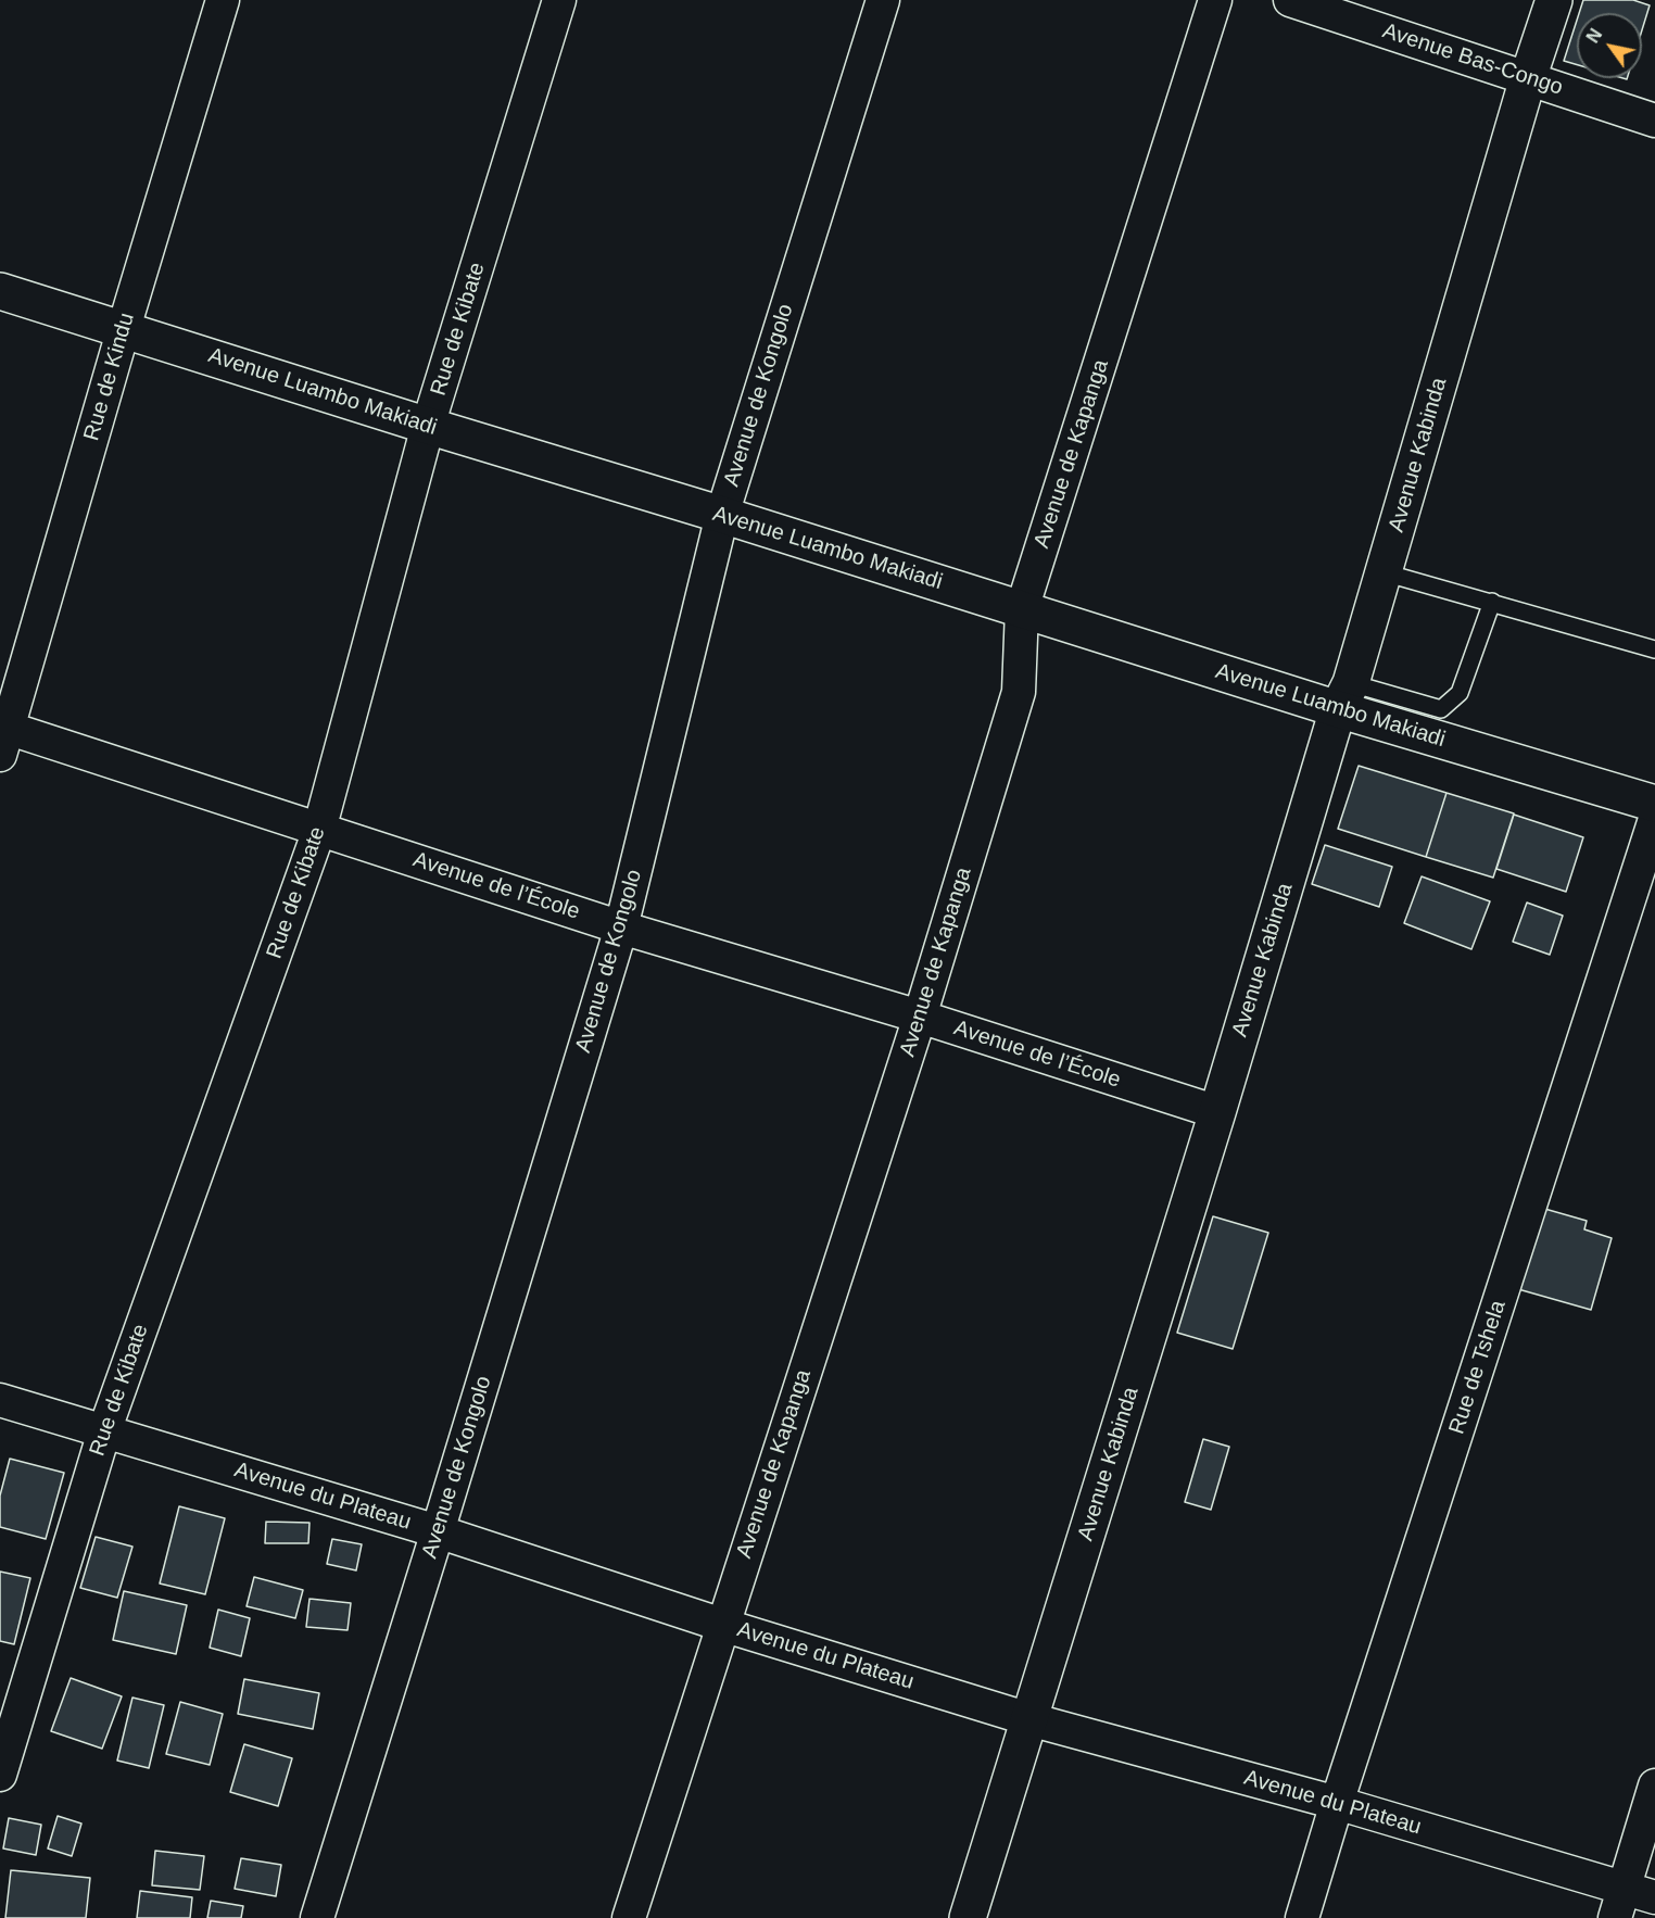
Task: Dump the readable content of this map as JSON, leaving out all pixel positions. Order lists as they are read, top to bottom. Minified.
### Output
{"streets":{"street":["Avenue Bas-Congo","Rue de Kibate","Rue de Kindu","Avenue Luambo Makiadi","Avenue de Kongolo","Avenue de Kapanga","Avenue Kabinda","Avenue de l’École","Rue de Tshela","Avenue du Plateau"]},"crossings":[["Avenue Bas-Congo","Avenue Kabinda"],["Rue de Kibate","Avenue Luambo Makiadi"],["Rue de Kibate","Avenue de l’École"],["Rue de Kibate","Avenue du Plateau"],["Rue de Kindu","Avenue Luambo Makiadi"],["Rue de Kindu","Avenue de l’École"],["Avenue Luambo Makiadi","Avenue de Kongolo"],["Avenue Luambo Makiadi","Avenue de Kapanga"],["Avenue Luambo Makiadi","Avenue Kabinda"],["Avenue de Kongolo","Avenue de l’École"],["Avenue de Kongolo","Avenue du Plateau"],["Avenue de Kapanga","Avenue de l’École"],["Avenue de Kapanga","Avenue du Plateau"],["Avenue Kabinda","Avenue de l’École"],["Avenue Kabinda","Avenue du Plateau"],["Rue de Tshela","Avenue du Plateau"]],"north":"top left"}
